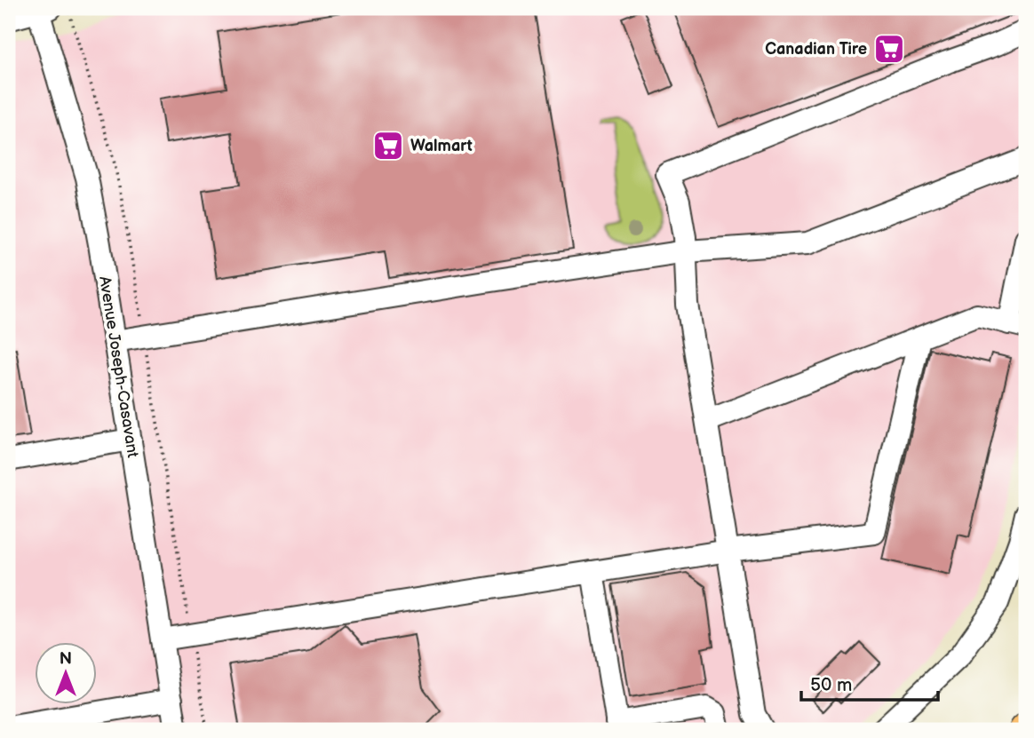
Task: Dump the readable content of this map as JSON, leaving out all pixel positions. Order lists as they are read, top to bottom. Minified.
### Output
{"streets":{"street":["Avenue Joseph-Casavant"]},"places":{"supermarket":["Canadian Tire","Walmart"]},"scale_bar":"50 m","north":"top"}
